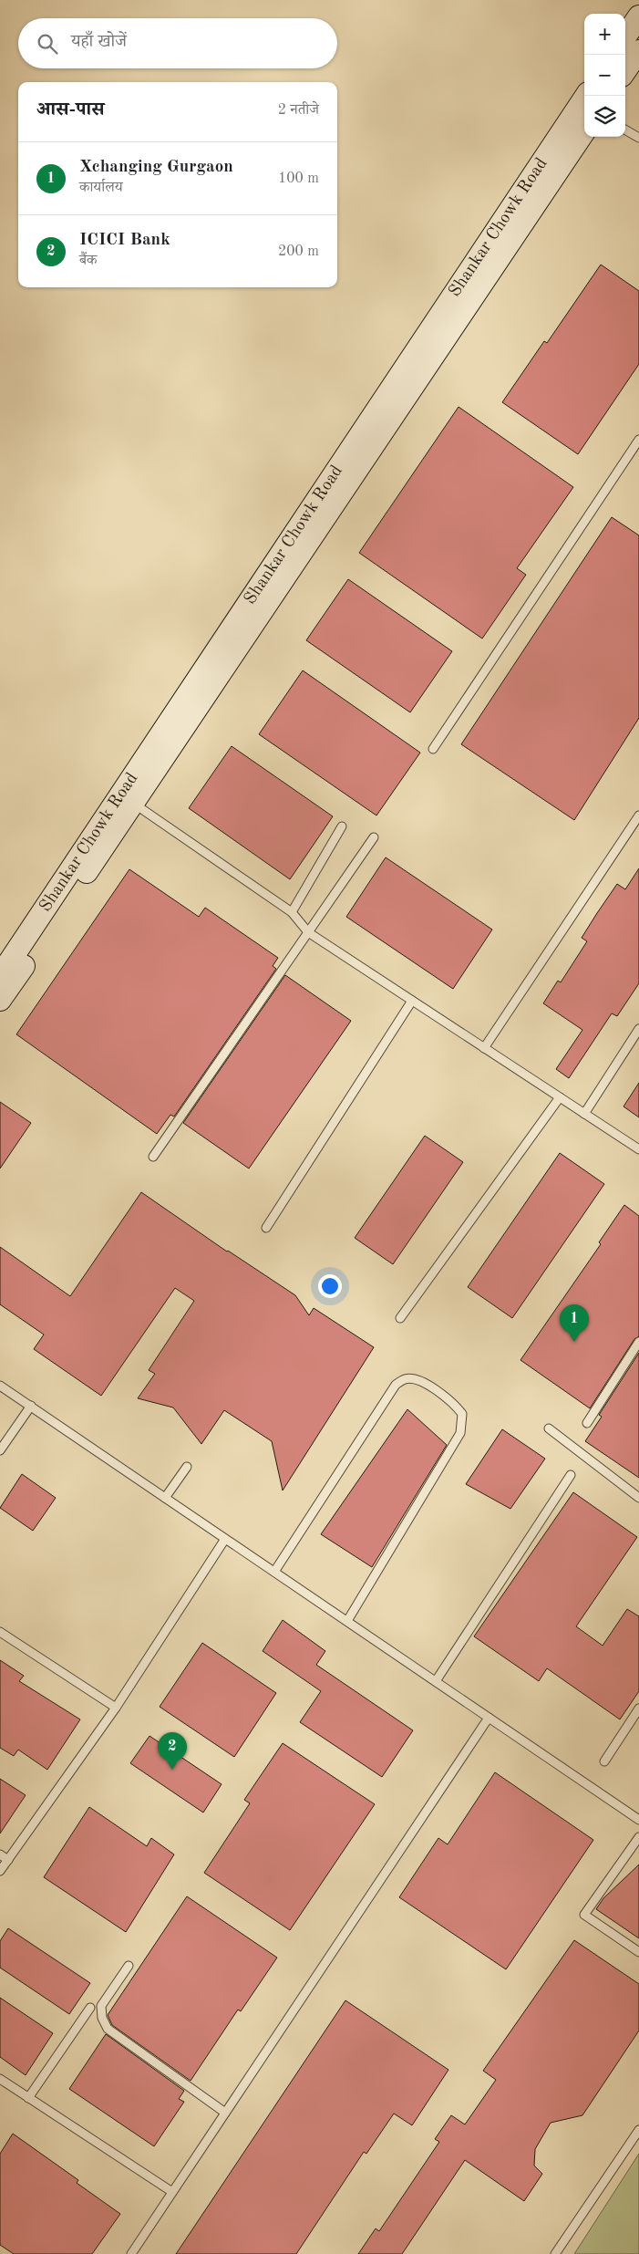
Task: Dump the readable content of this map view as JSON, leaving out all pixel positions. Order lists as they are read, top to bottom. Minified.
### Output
{"streets":{"main road":["Shankar Chowk Road"]},"page":{"map_buttons":["+","−"],"search":"यहाँ खोजें","heading":["आस-पास","2 नतीजे"],"list":[{"mark":"1","name":"Xchanging Gurgaon","note":"कार्यालय","value":"100 m"},{"mark":"2","name":"ICICI Bank","note":"बैंक","value":"200 m"}],"pins":["1","2"]}}
